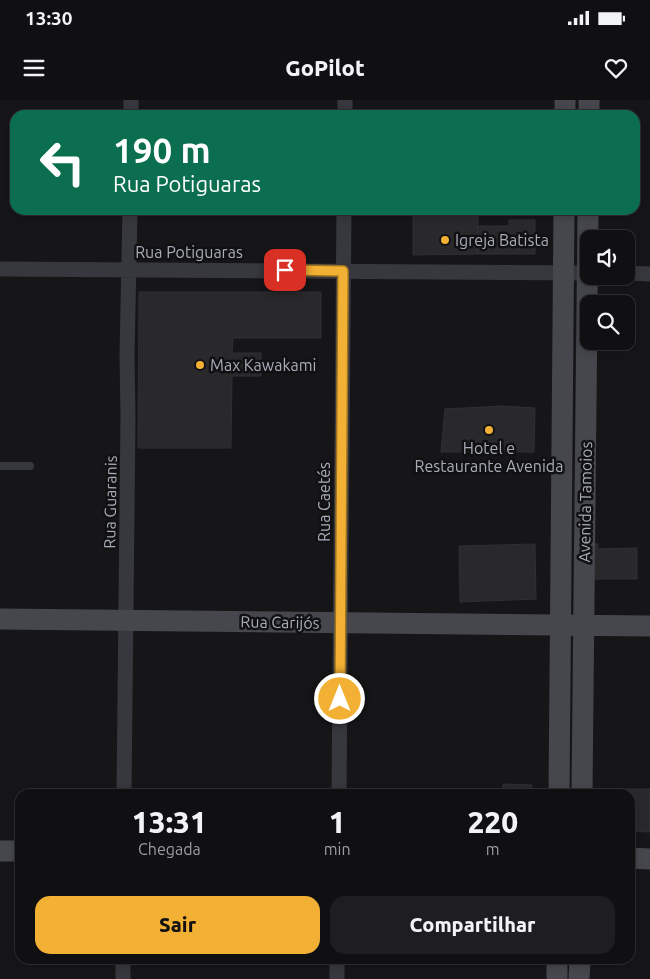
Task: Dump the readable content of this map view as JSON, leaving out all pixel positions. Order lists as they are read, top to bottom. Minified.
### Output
{"streets":{"main road":["Avenida Tamoios","Rua Carijós"],"street":["Rua Potiguaras","Rua Guaranis","Rua Caetés"]},"crossings":[["Rua Potiguaras","Rua Guaranis"],["Rua Potiguaras","Rua Caetés"],["Rua Potiguaras","Avenida Tamoios"],["Rua Guaranis","Rua Carijós"],["Rua Caetés","Rua Carijós"],["Avenida Tamoios","Rua Carijós"]],"places":["Igreja Batista","Max Kawakami","Hotel e Restaurante Avenida"],"page":{"status":"13:30","header":"GoPilot","turn":["190 m","Rua Potiguaras"],"eta":["13:31","Chegada","1","min","220","m"],"buttons":["Sair","Compartilhar"]}}
